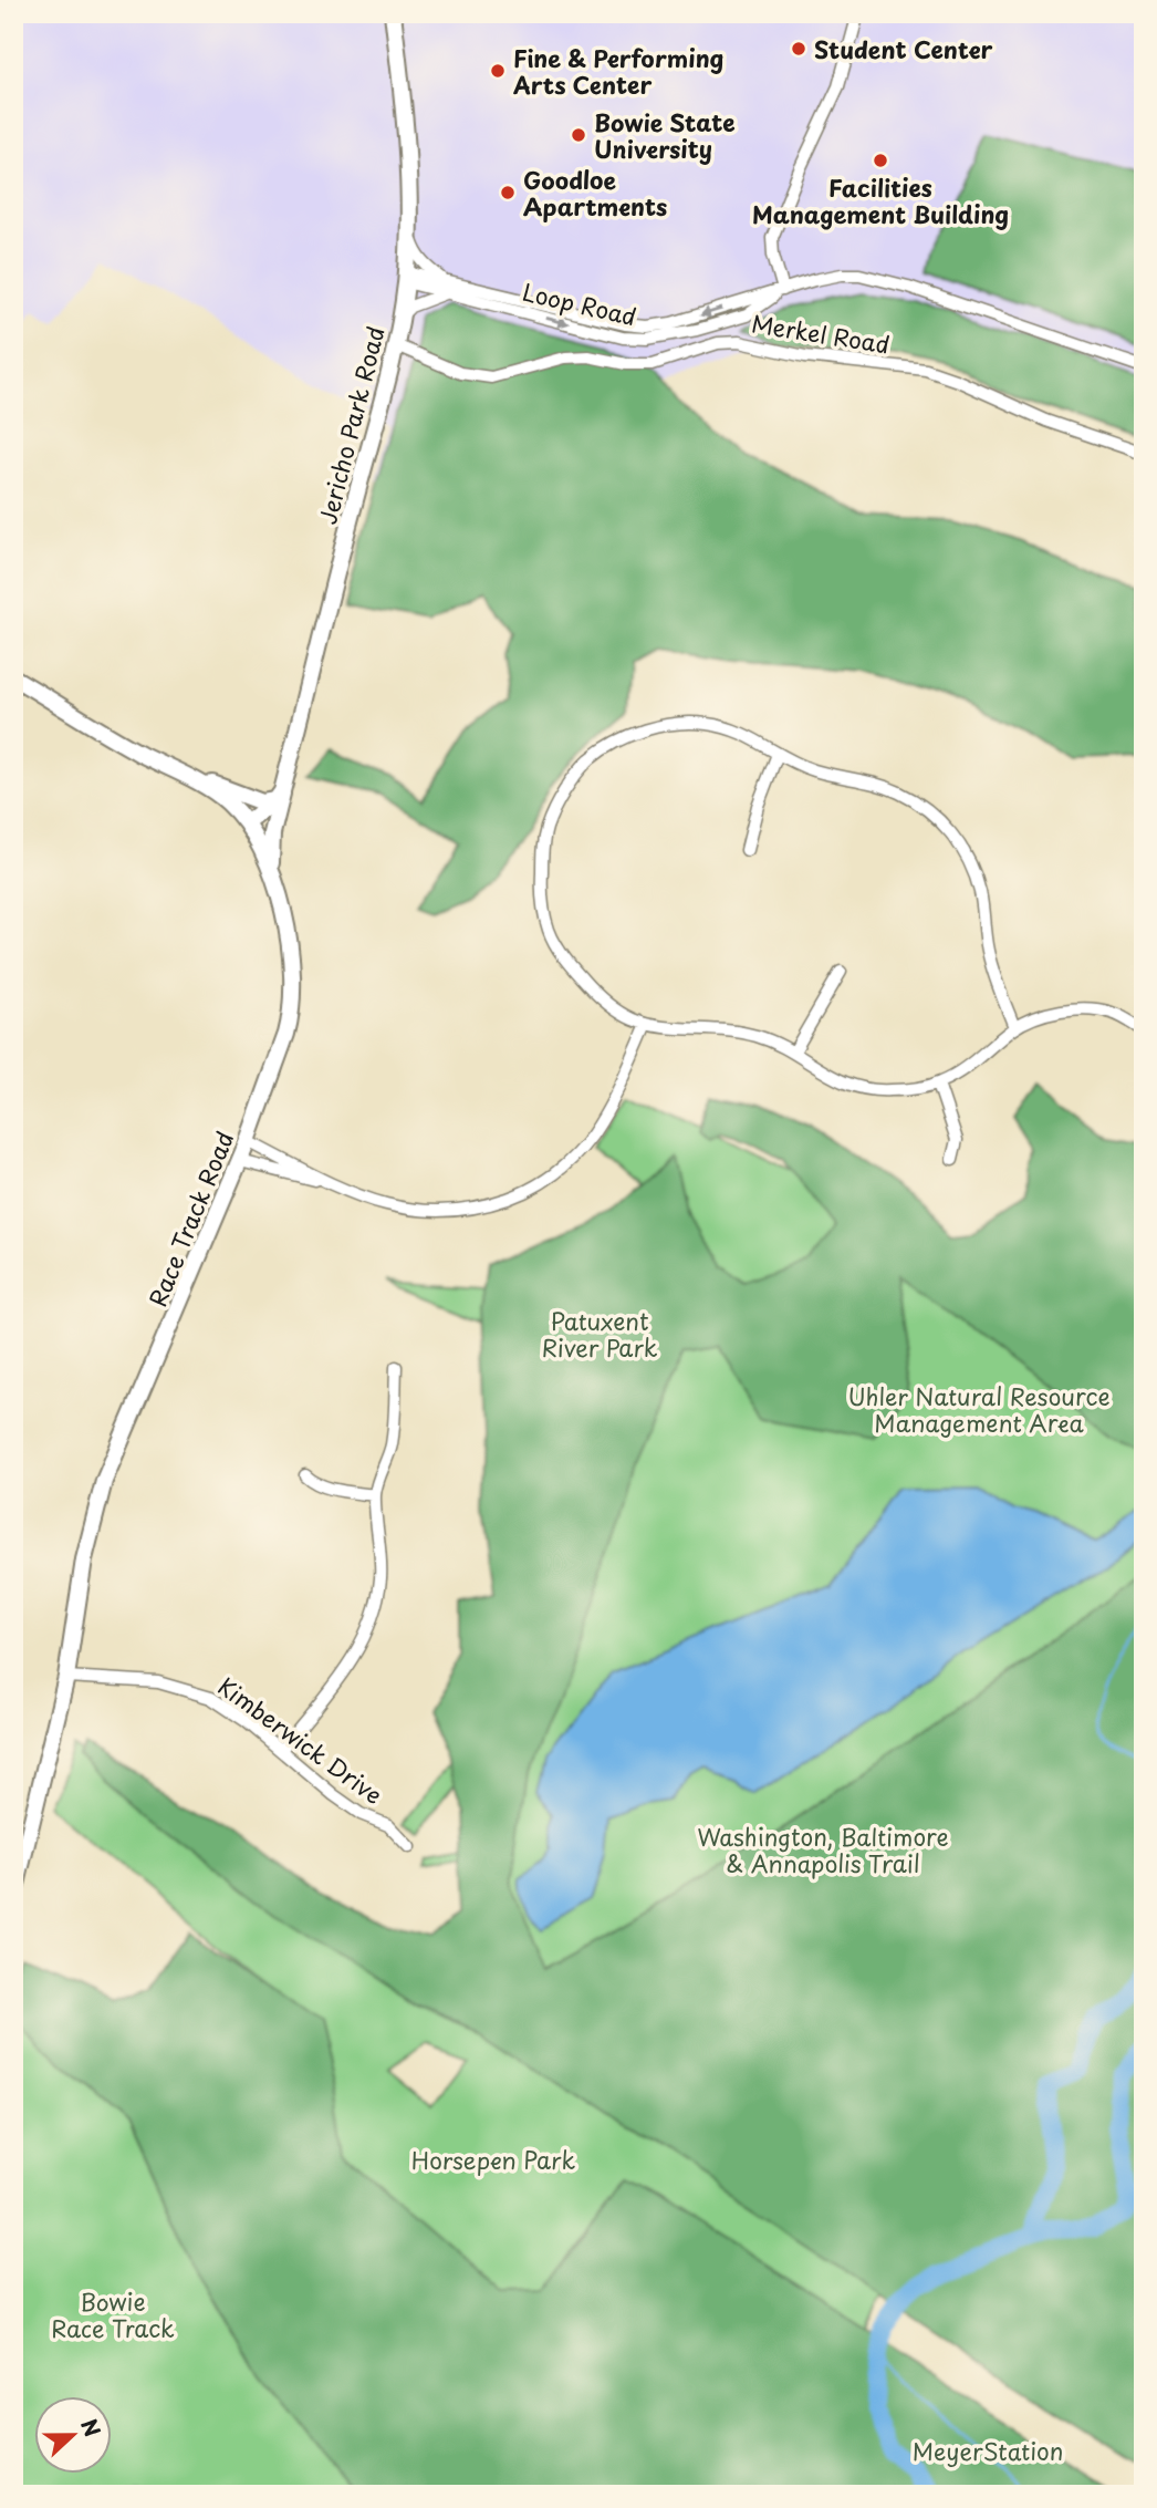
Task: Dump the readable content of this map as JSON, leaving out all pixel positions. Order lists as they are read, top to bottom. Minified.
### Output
{"streets":{"street":["Loop Road","Merkel Road","Jericho Park Road","Race Track Road","Kimberwick Drive"]},"crossings":[["Loop Road","Jericho Park Road"],["Merkel Road","Jericho Park Road"],["Jericho Park Road","Race Track Road"],["Race Track Road","Kimberwick Drive"]],"parks":["Patuxent River Park","Uhler Natural Resource Management Area","Washington, Baltimore & Annapolis Trail","Horsepen Park","Bowie Race Track","MeyerStation"],"places":["Student Center","Fine & Performing Arts Center","Bowie State University","Facilities Management Building","Goodloe Apartments"],"north":"right"}
